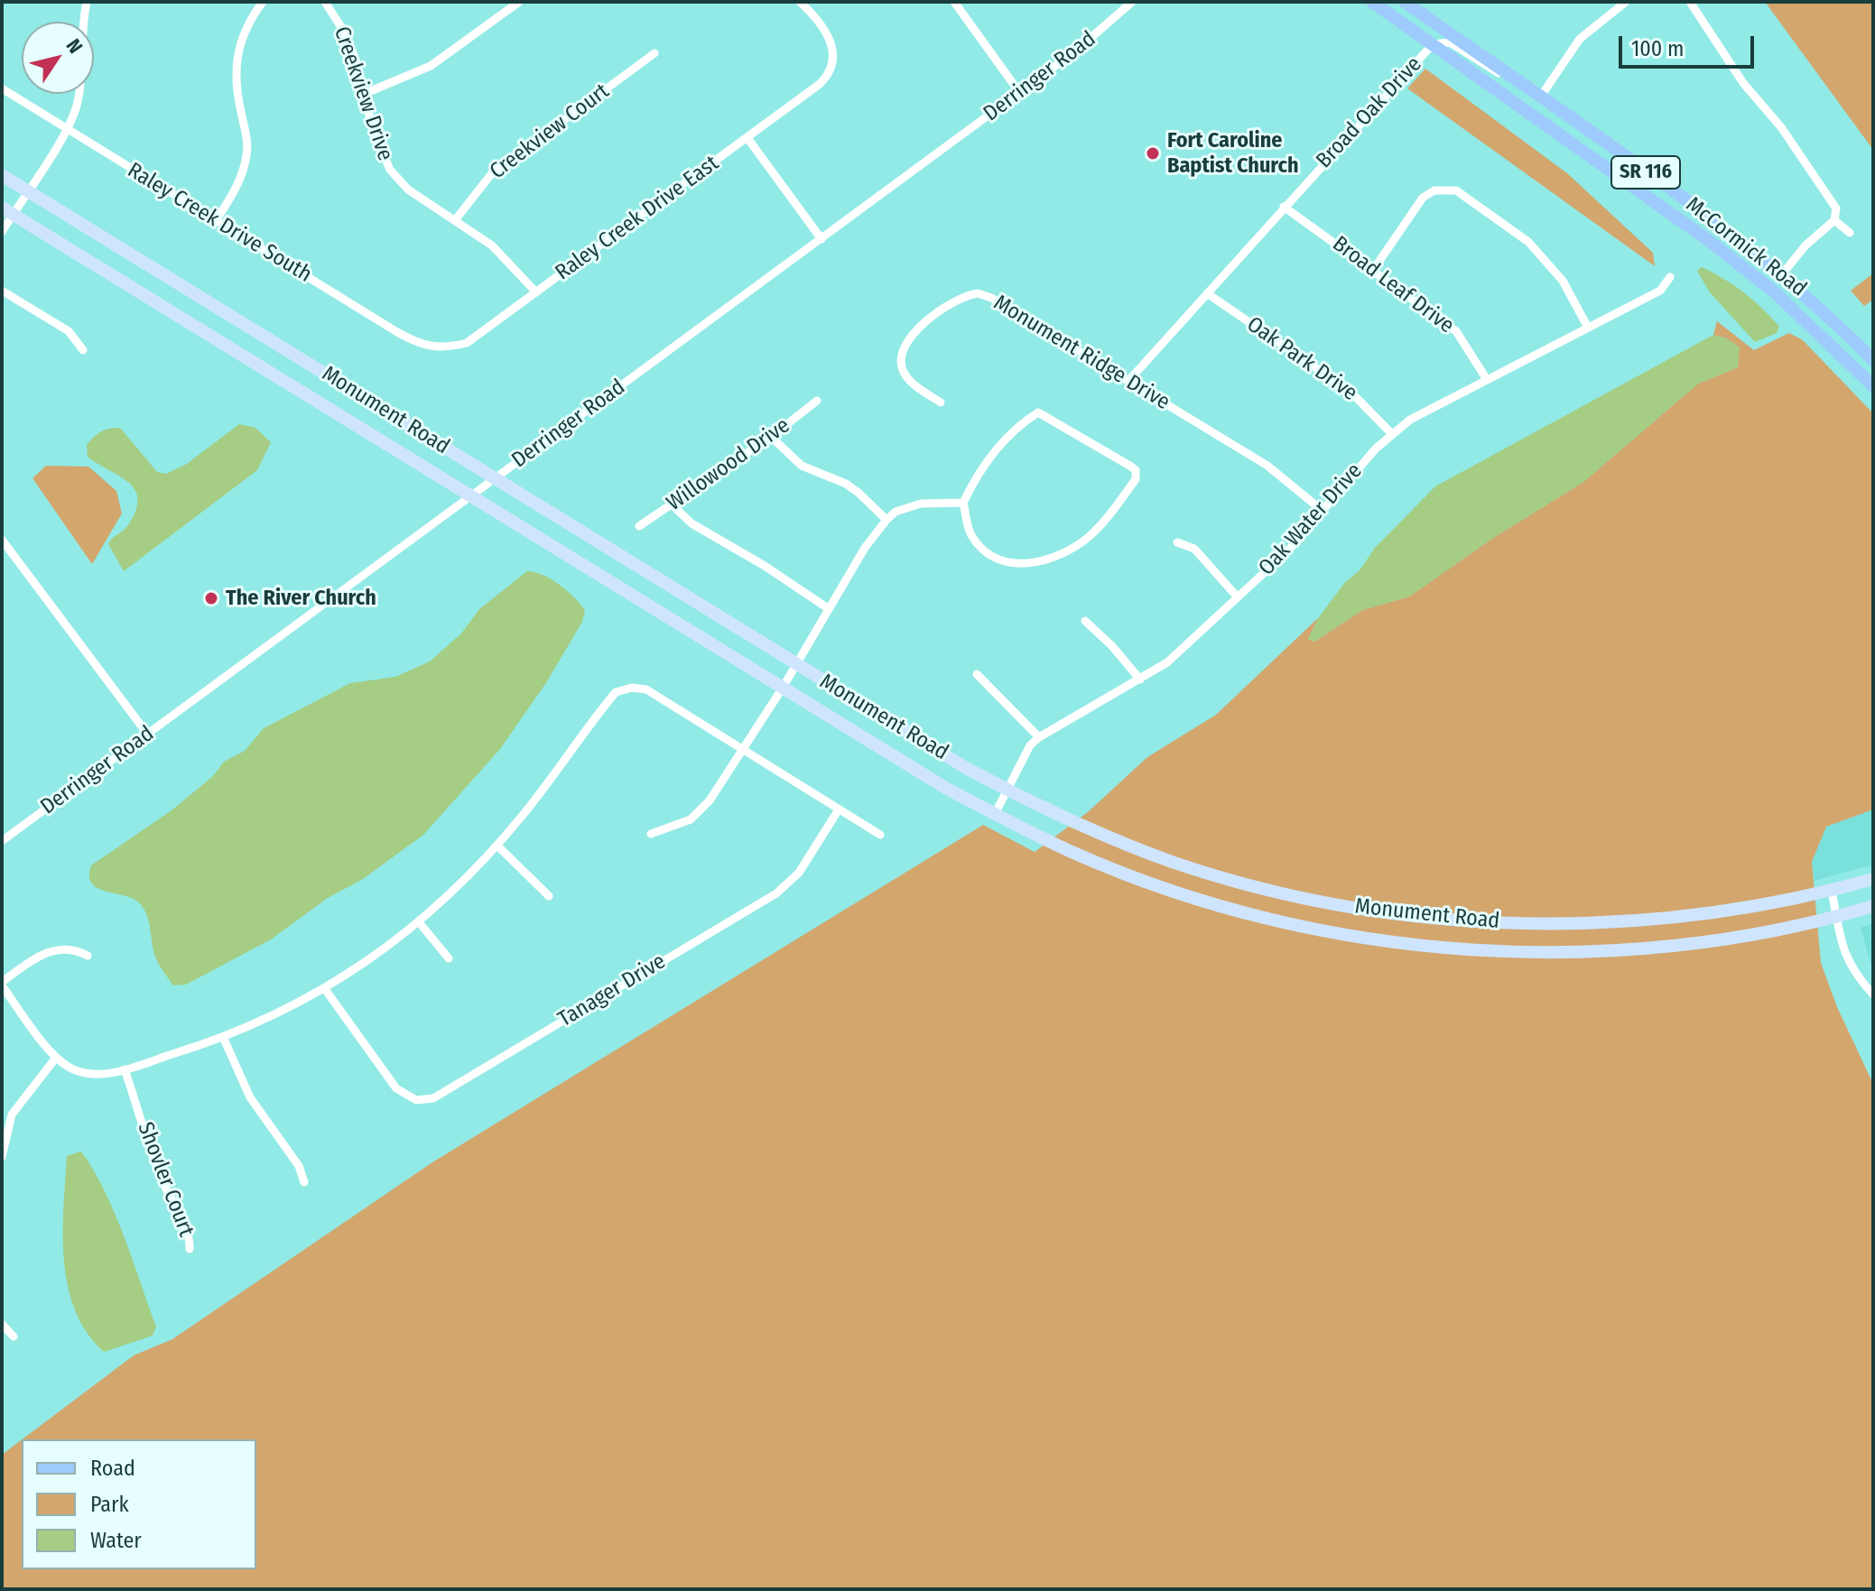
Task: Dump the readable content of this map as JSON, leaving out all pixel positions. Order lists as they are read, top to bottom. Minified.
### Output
{"streets":{"main road":["SR 116","McCormick Road","Monument Road"],"street":["Derringer Road","Creekview Drive","Broad Oak Drive","Creekview Court","Raley Creek Drive East","Raley Creek Drive South","Broad Leaf Drive","Monument Ridge Drive","Oak Park Drive","Willowood Drive","Oak Water Drive","Tanager Drive","Shovler Court"]},"crossings":[["Derringer Road","Monument Road"],["Creekview Drive","Creekview Court"],["Creekview Drive","Raley Creek Drive East"],["Broad Oak Drive","McCormick Road"],["Broad Oak Drive","Broad Leaf Drive"],["Broad Oak Drive","Monument Ridge Drive"],["Broad Oak Drive","Oak Park Drive"],["Raley Creek Drive East","Raley Creek Drive South"],["Broad Leaf Drive","Oak Water Drive"],["Monument Ridge Drive","Oak Water Drive"],["Oak Park Drive","Oak Water Drive"],["Monument Road","Oak Water Drive"]],"places":["Fort Caroline Baptist Church","The River Church"],"legend":["Road","Park","Water"],"scale_bar":"100 m","north":"top right"}
